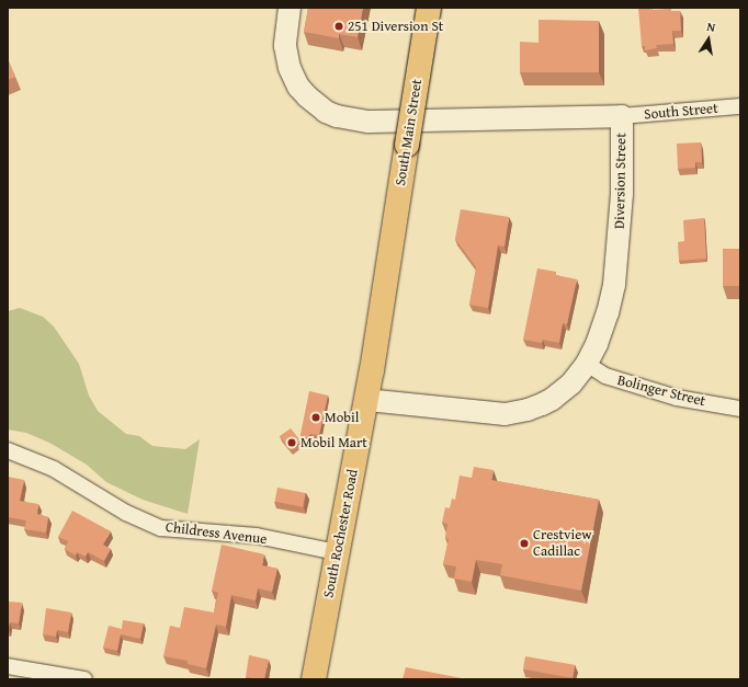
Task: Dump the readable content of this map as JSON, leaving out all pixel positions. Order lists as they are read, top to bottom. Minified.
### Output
{"streets":{"main road":["South Main Street","South Rochester Road"],"street":["South Street","Diversion Street","Bolinger Street","Childress Avenue"]},"crossings":[["South Street","Diversion Street"],["South Main Street","South Rochester Road"],["Diversion Street","Bolinger Street"],["Diversion Street","South Rochester Road"],["Childress Avenue","South Rochester Road"]],"places":["251 Diversion St","Mobil","Mobil Mart","Crestview Cadillac"],"north":"top"}
